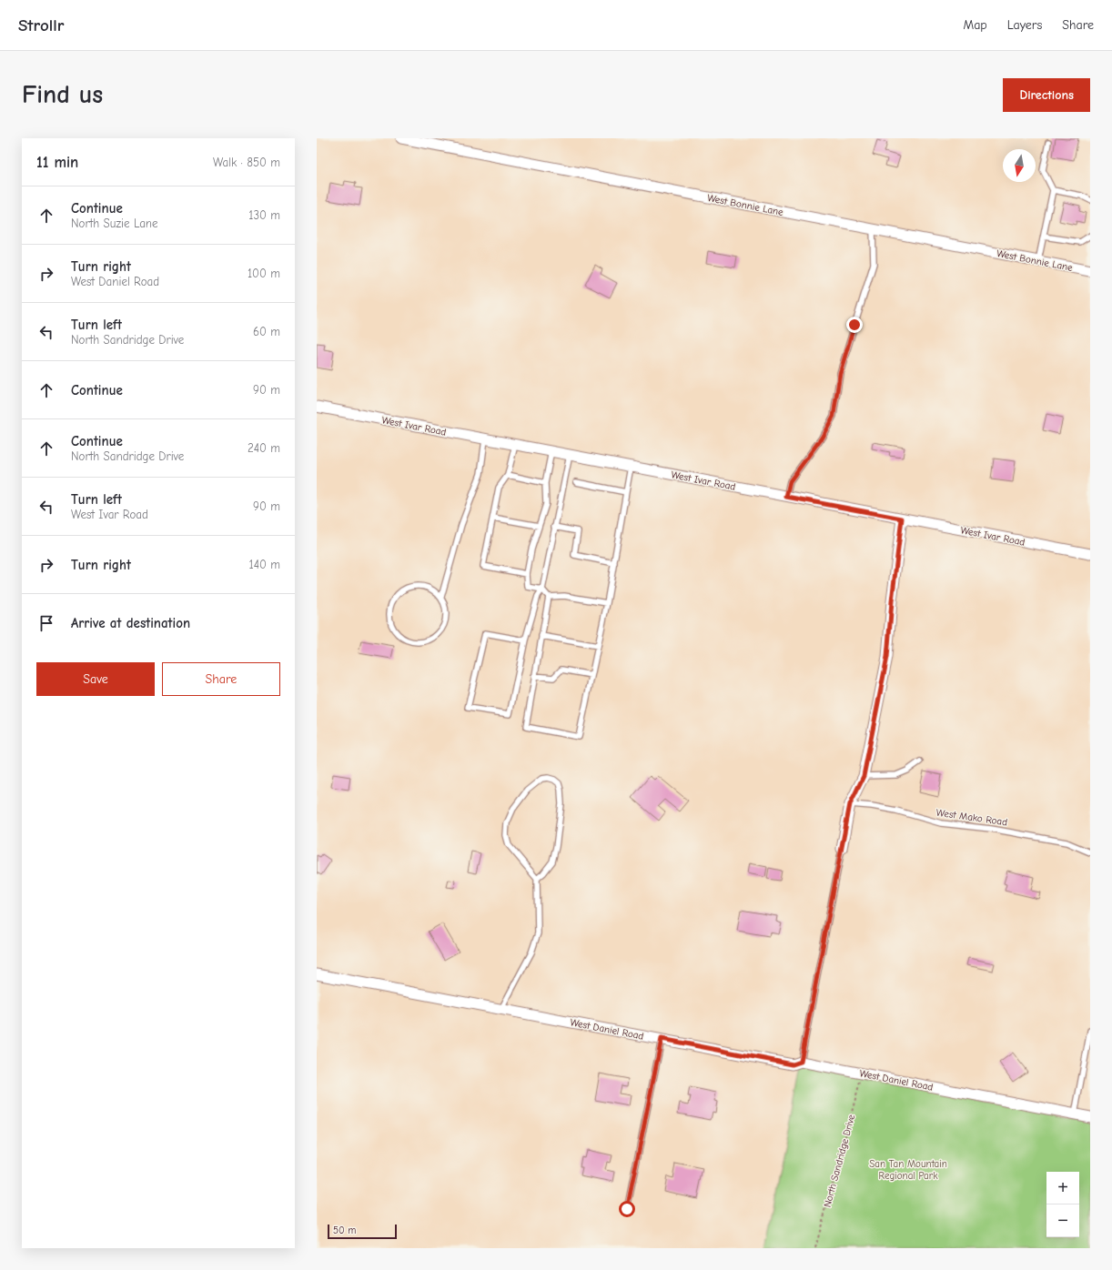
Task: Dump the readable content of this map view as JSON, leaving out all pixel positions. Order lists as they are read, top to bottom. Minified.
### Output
{"streets":{"street":["West Bonnie Lane","West Ivar Road","West Daniel Road"],"lane":["West Mako Road"],"path":["North Sandridge Drive"]},"crossings":[["West Daniel Road","North Sandridge Drive"]],"parks":["San Tan Mountain Regional Park"],"scale_bar":"50 m","north":"bottom","page":{"header":"Strollr","nav":["Map","Layers","Share"],"buttons":["Directions",["Save","Share"]],"title":"Find us","heading":["11 min","Walk · 850 m"],"list":[["Continue","North Suzie Lane","130 m"],["Turn right","West Daniel Road","100 m"],["Turn left","North Sandridge Drive","60 m"],["Continue","90 m"],["Continue","North Sandridge Drive","240 m"],["Turn left","West Ivar Road","90 m"],["Turn right","140 m"],"Arrive at destination"],"map_buttons":["+","−"],"scale":"50 m"}}
